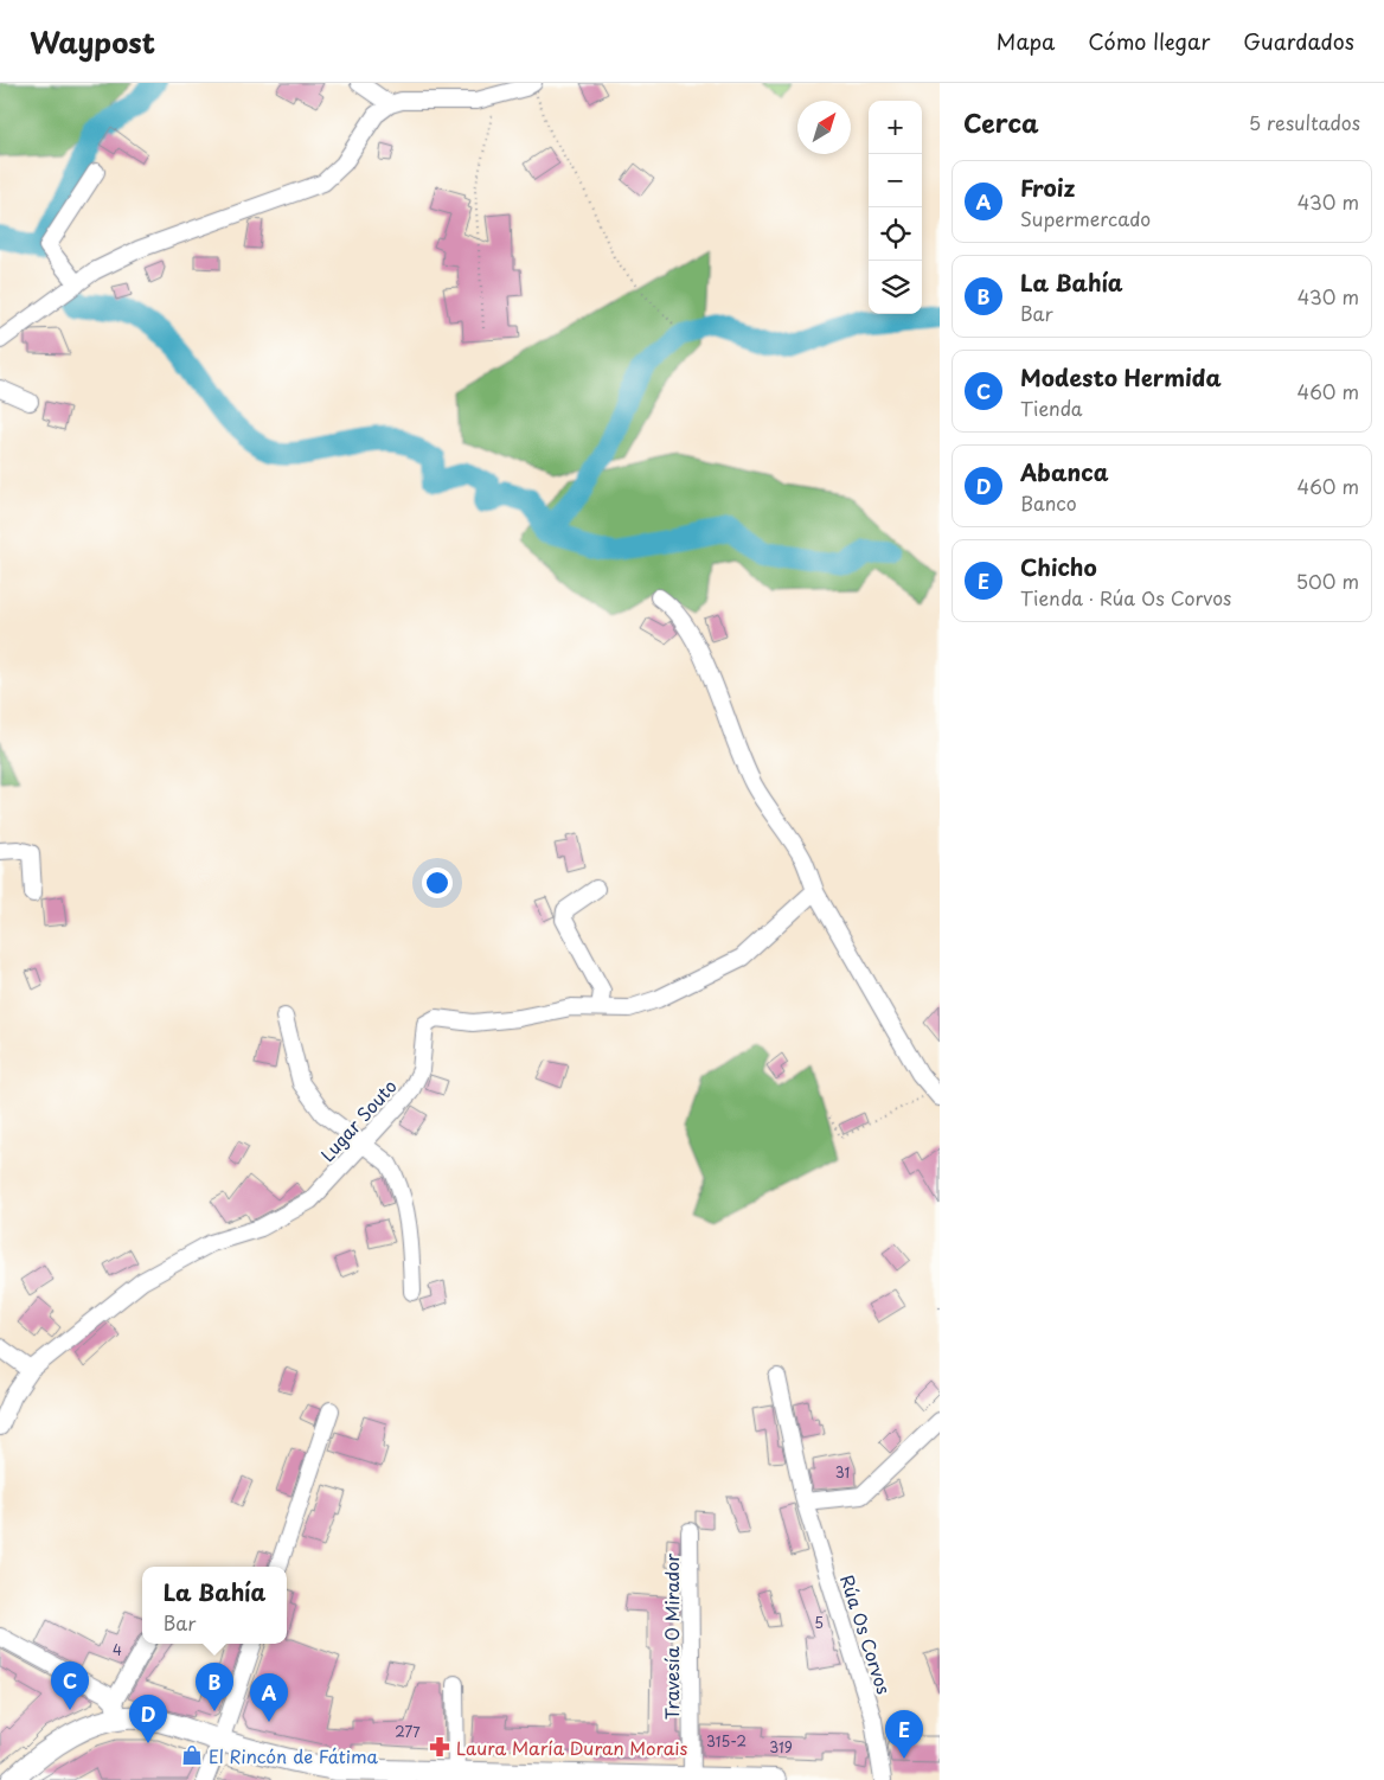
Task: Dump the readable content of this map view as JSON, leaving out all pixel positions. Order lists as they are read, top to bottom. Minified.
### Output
{"streets":{"street":["Lugar Souto","Rúa Os Corvos","Travesía O Mirador"]},"places":{"pharmacy":["Laura María Duran Morais"],"shop":["El Rincón de Fátima"]},"house_numbers":["31","5","4","277","315-2","319"],"north":"top right","page":{"header":"Waypost","nav":["Mapa","Cómo llegar","Guardados"],"heading":["Cerca","5 resultados"],"map_buttons":["+","−"],"list":[{"mark":"A","name":"Froiz","note":"Supermercado","value":"430 m"},{"mark":"B","name":"La Bahía","note":"Bar","value":"430 m"},{"mark":"C","name":"Modesto Hermida","note":"Tienda","value":"460 m"},{"mark":"D","name":"Abanca","note":"Banco","value":"460 m"},{"mark":"E","name":"Chicho","note":"Tienda · Rúa Os Corvos","value":"500 m"}],"popup":["La Bahía","Bar"],"pins":["C","B","A","D","E"]}}
